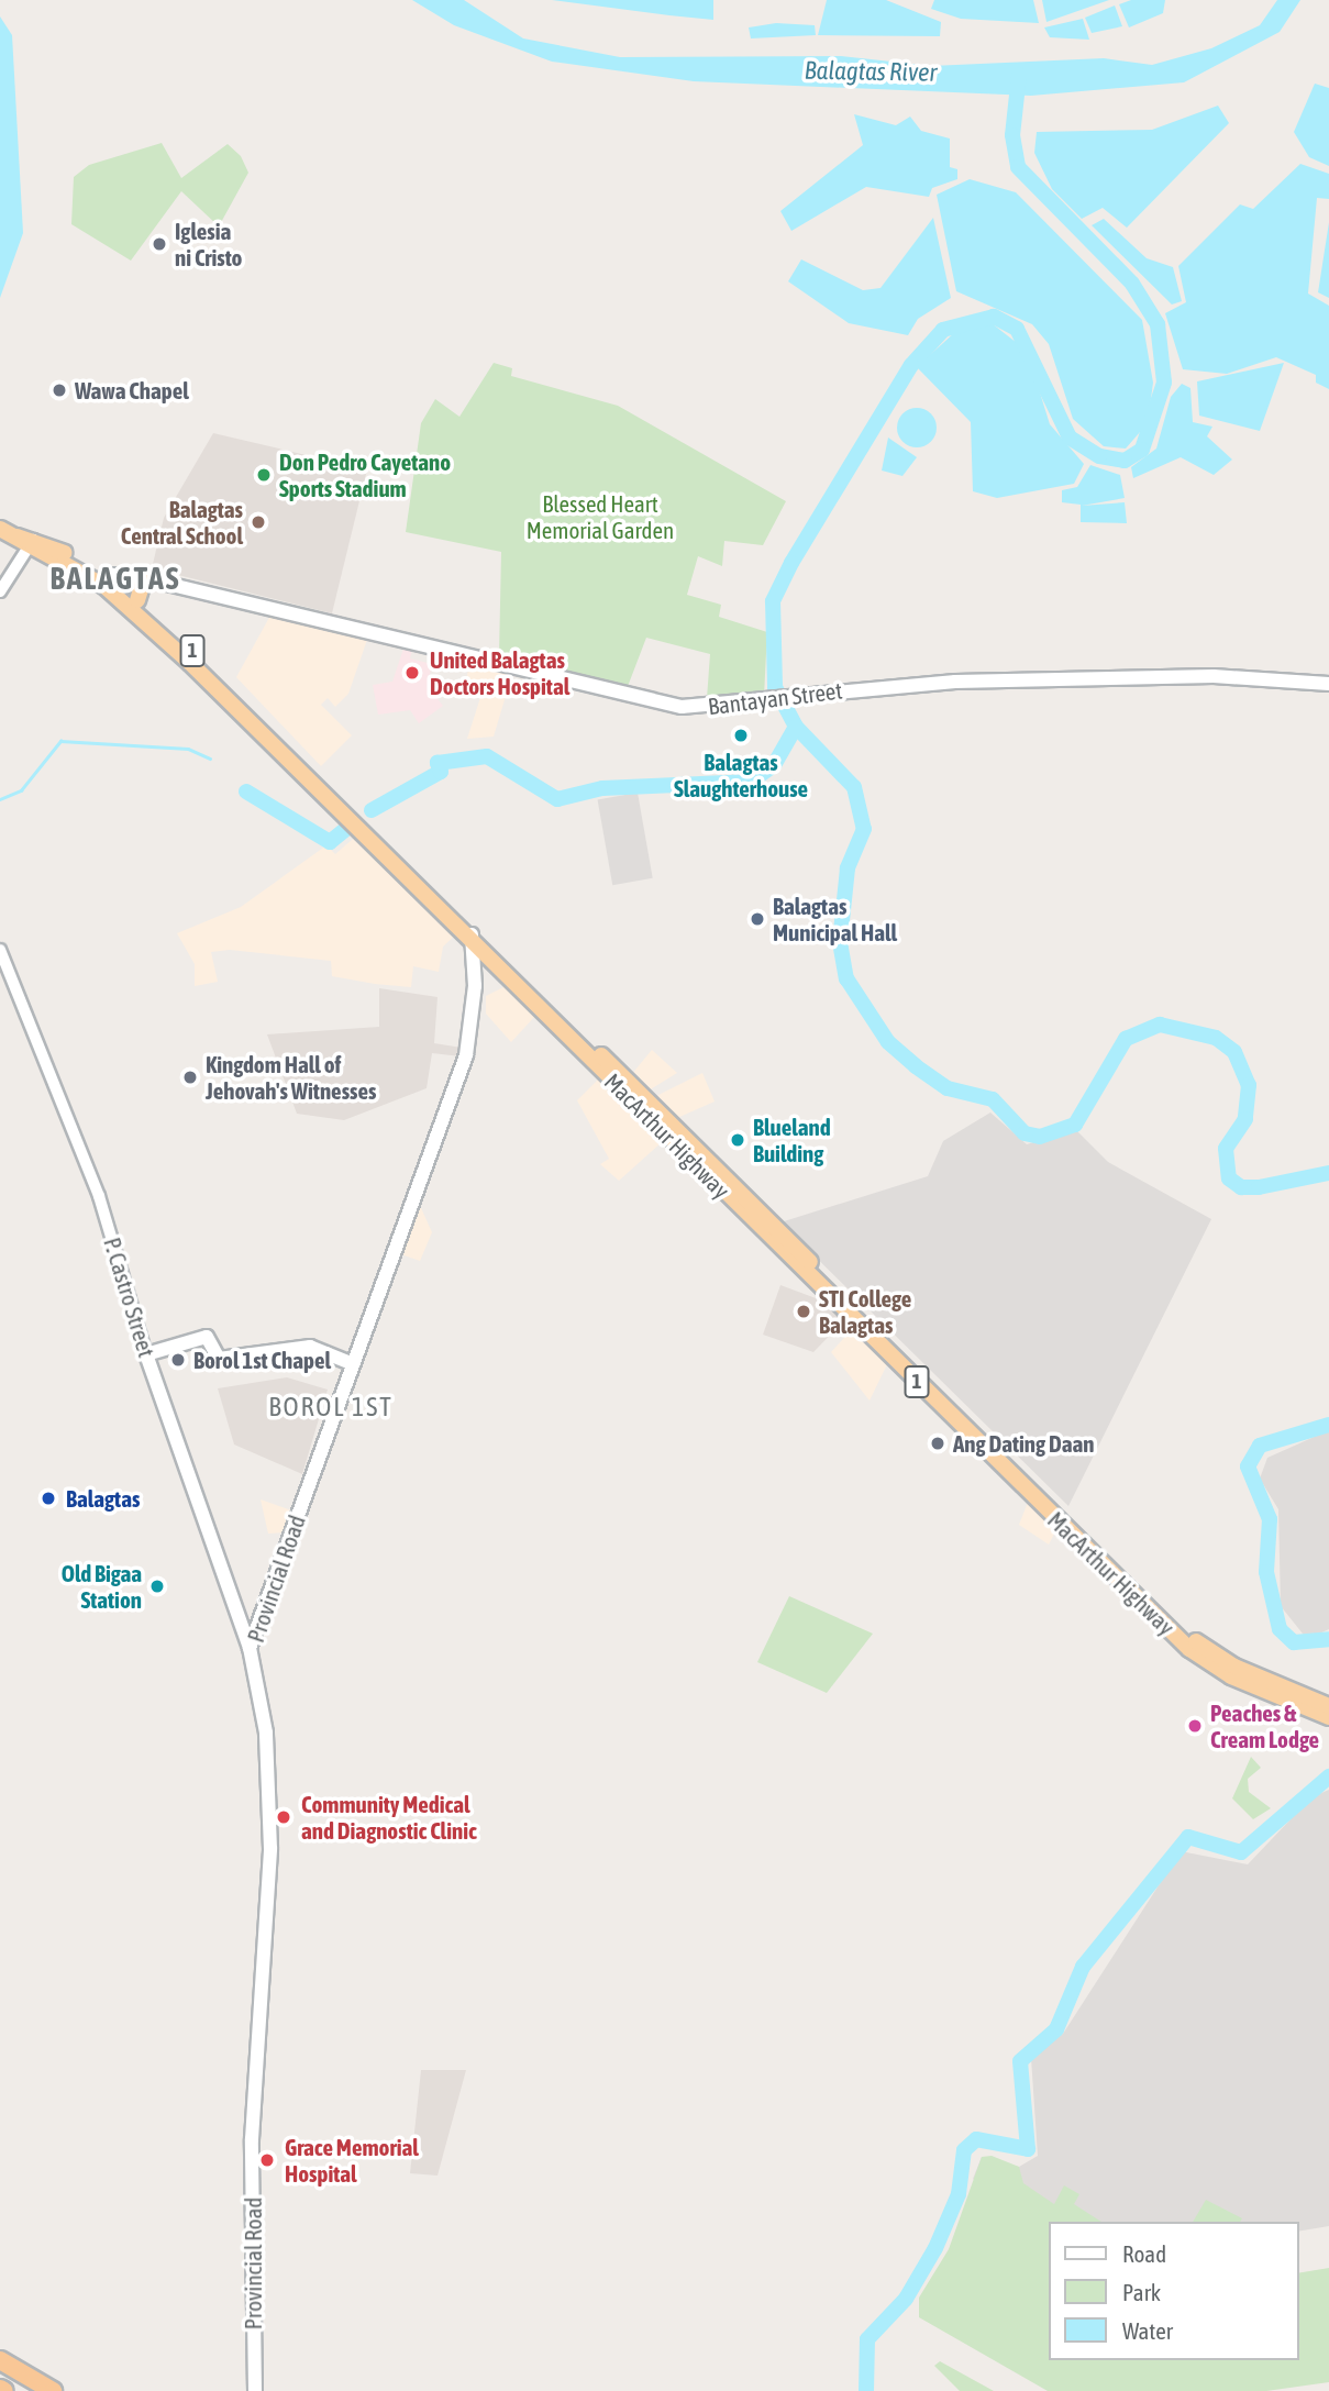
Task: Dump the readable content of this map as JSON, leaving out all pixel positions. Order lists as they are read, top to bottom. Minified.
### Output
{"streets":{"highway":["1","MacArthur Highway"],"main road":["Bantayan Street","P. Castro Street","Provincial Road"]},"crossings":[["Bantayan Street","MacArthur Highway"],["MacArthur Highway","Provincial Road"],["P. Castro Street","Provincial Road"]],"districts":["BALAGTAS","BOROL 1ST"],"water":["Balagtas River"],"parks":["Blessed Heart Memorial Garden"],"places":["Iglesia ni Cristo","Wawa Chapel","Don Pedro Cayetano Sports Stadium","Balagtas Central School","United Balagtas Doctors Hospital","Balagtas Slaughterhouse","Balagtas Municipal Hall","Kingdom Hall of Jehovah's Witnesses","Blueland Building","STI College Balagtas","Borol 1st Chapel","Ang Dating Daan","Balagtas","Old Bigaa Station","Peaches & Cream Lodge","Community Medical and Diagnostic Clinic","Grace Memorial Hospital"],"legend":["Road","Park","Water"]}
